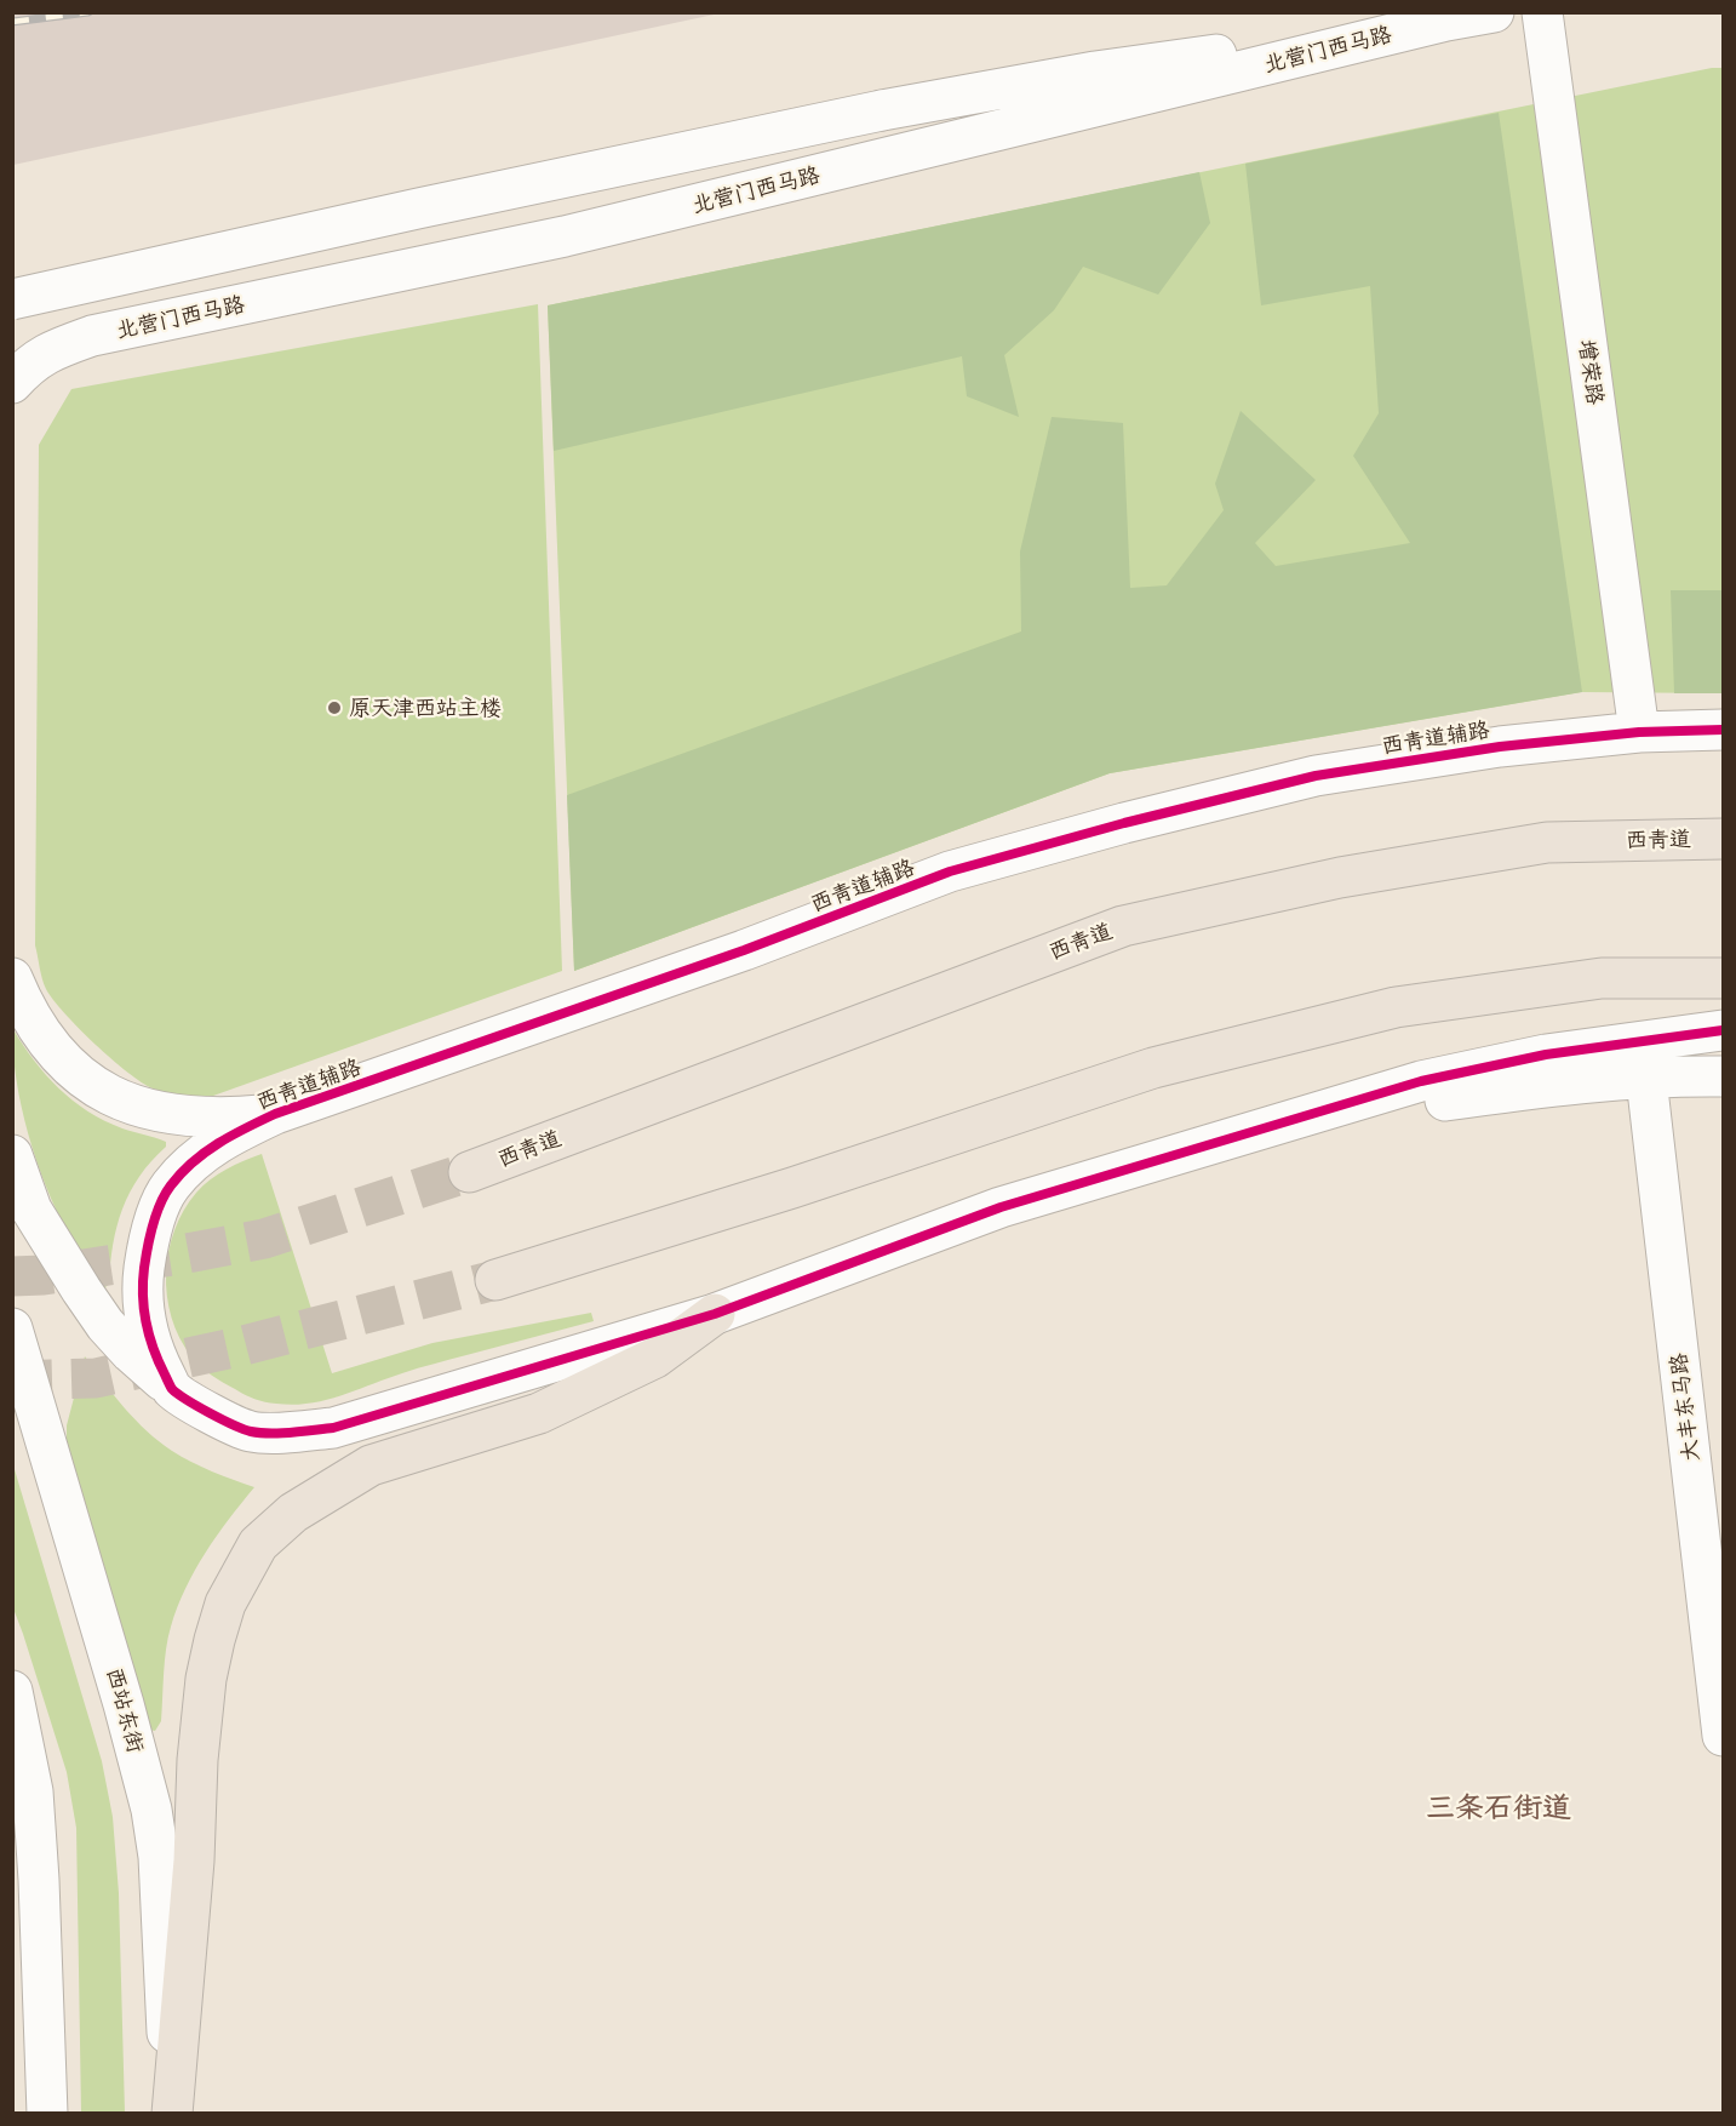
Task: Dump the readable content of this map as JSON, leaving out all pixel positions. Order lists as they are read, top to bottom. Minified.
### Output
{"streets":{"main road":["西青道"],"street":["北营门西马路","增荣路","西青道辅路","大丰东马路","西站东街"]},"crossings":[["增荣路","西青道辅路"]],"districts":["三条石街道"],"places":["原天津西站主楼"]}
